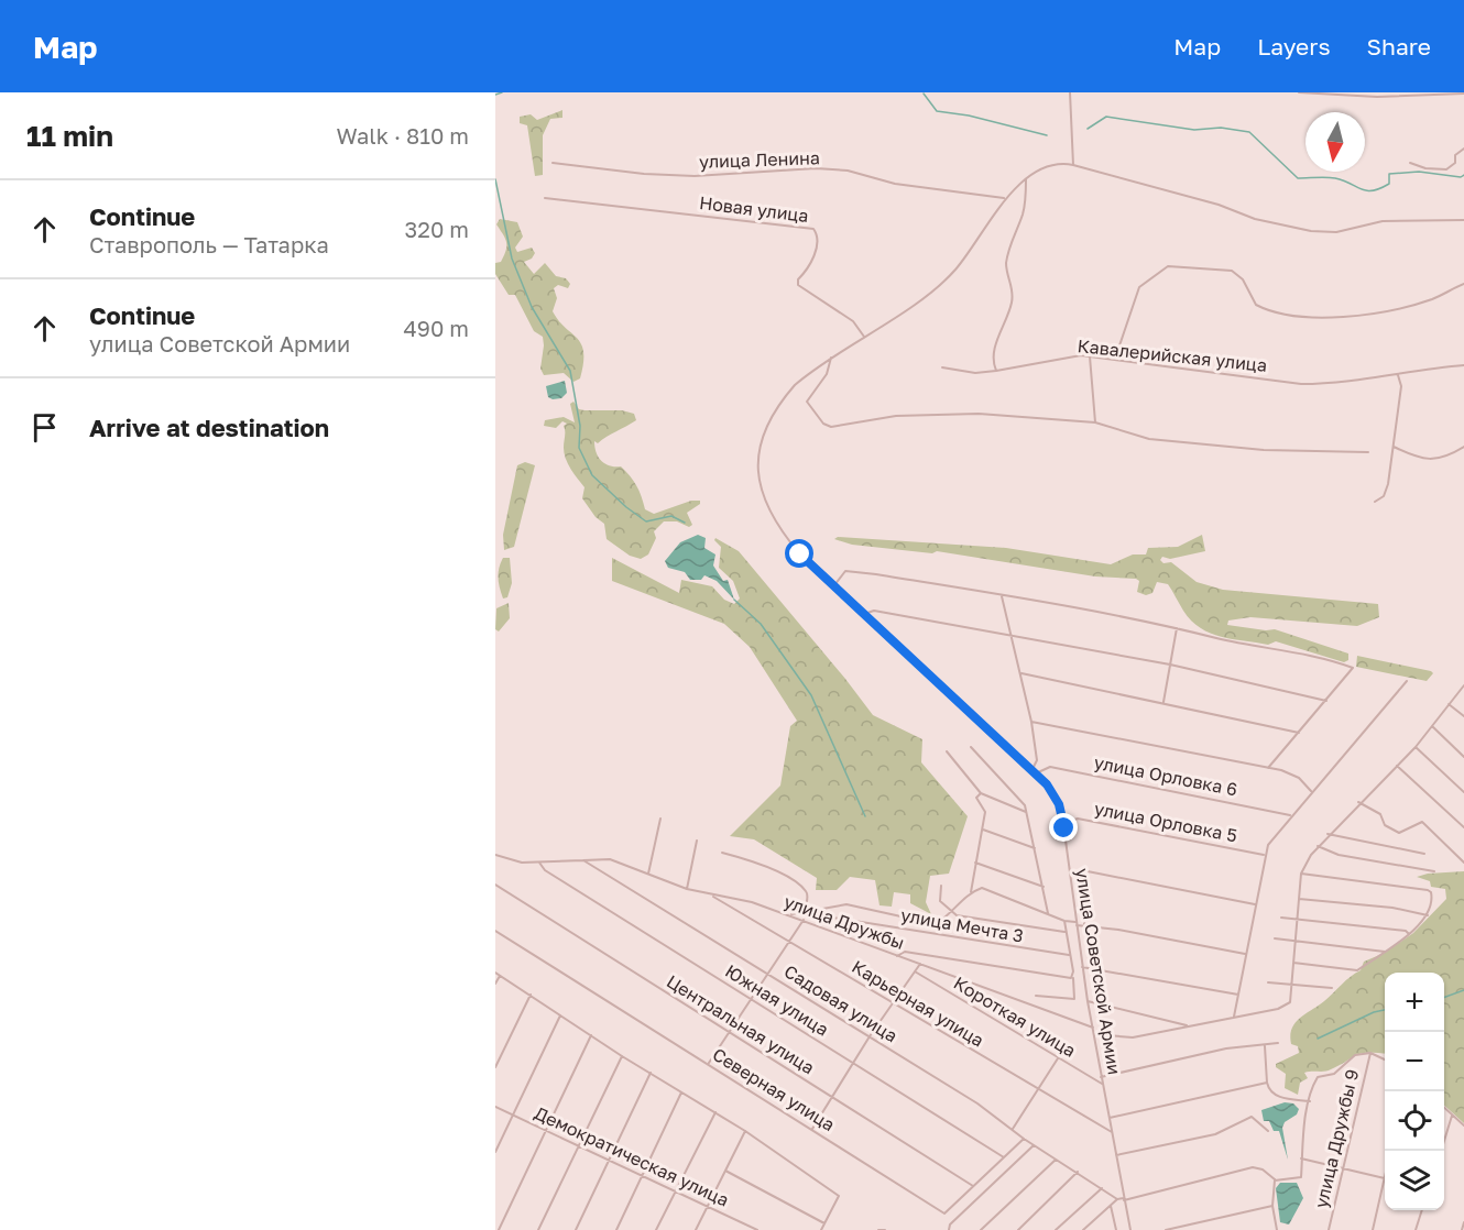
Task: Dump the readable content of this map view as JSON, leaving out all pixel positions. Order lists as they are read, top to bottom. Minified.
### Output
{"streets":{"street":["улица Ленина","Новая улица","Кавалерийская улица","улица Орловка 6","улица Орловка 5","улица Дружбы","улица Мечта 3","улица Советской Армии","Южная улица","Садовая улица","Карьерная улица","Короткая улица","Центральная улица","Северная улица","улица Дружбы 9","Демократическая улица"]},"crossings":[["улица Ленина","улица Советской Армии"],["Новая улица","улица Советской Армии"],["улица Орловка 5","улица Советской Армии"],["улица Дружбы","улица Советской Армии"],["улица Дружбы","Садовая улица"],["улица Дружбы","Карьерная улица"],["улица Советской Армии","Карьерная улица"],["улица Советской Армии","Короткая улица"],["Южная улица","Северная улица"],["Садовая улица","Северная улица"],["Центральная улица","Северная улица"]],"north":"bottom","page":{"header":"Map","nav":["Map","Layers","Share"],"heading":["11 min","Walk · 810 m"],"list":[["Continue","Ставрополь — Татарка","320 m"],["Continue","улица Советской Армии","490 m"],"Arrive at destination"],"map_buttons":["+","−"]}}
